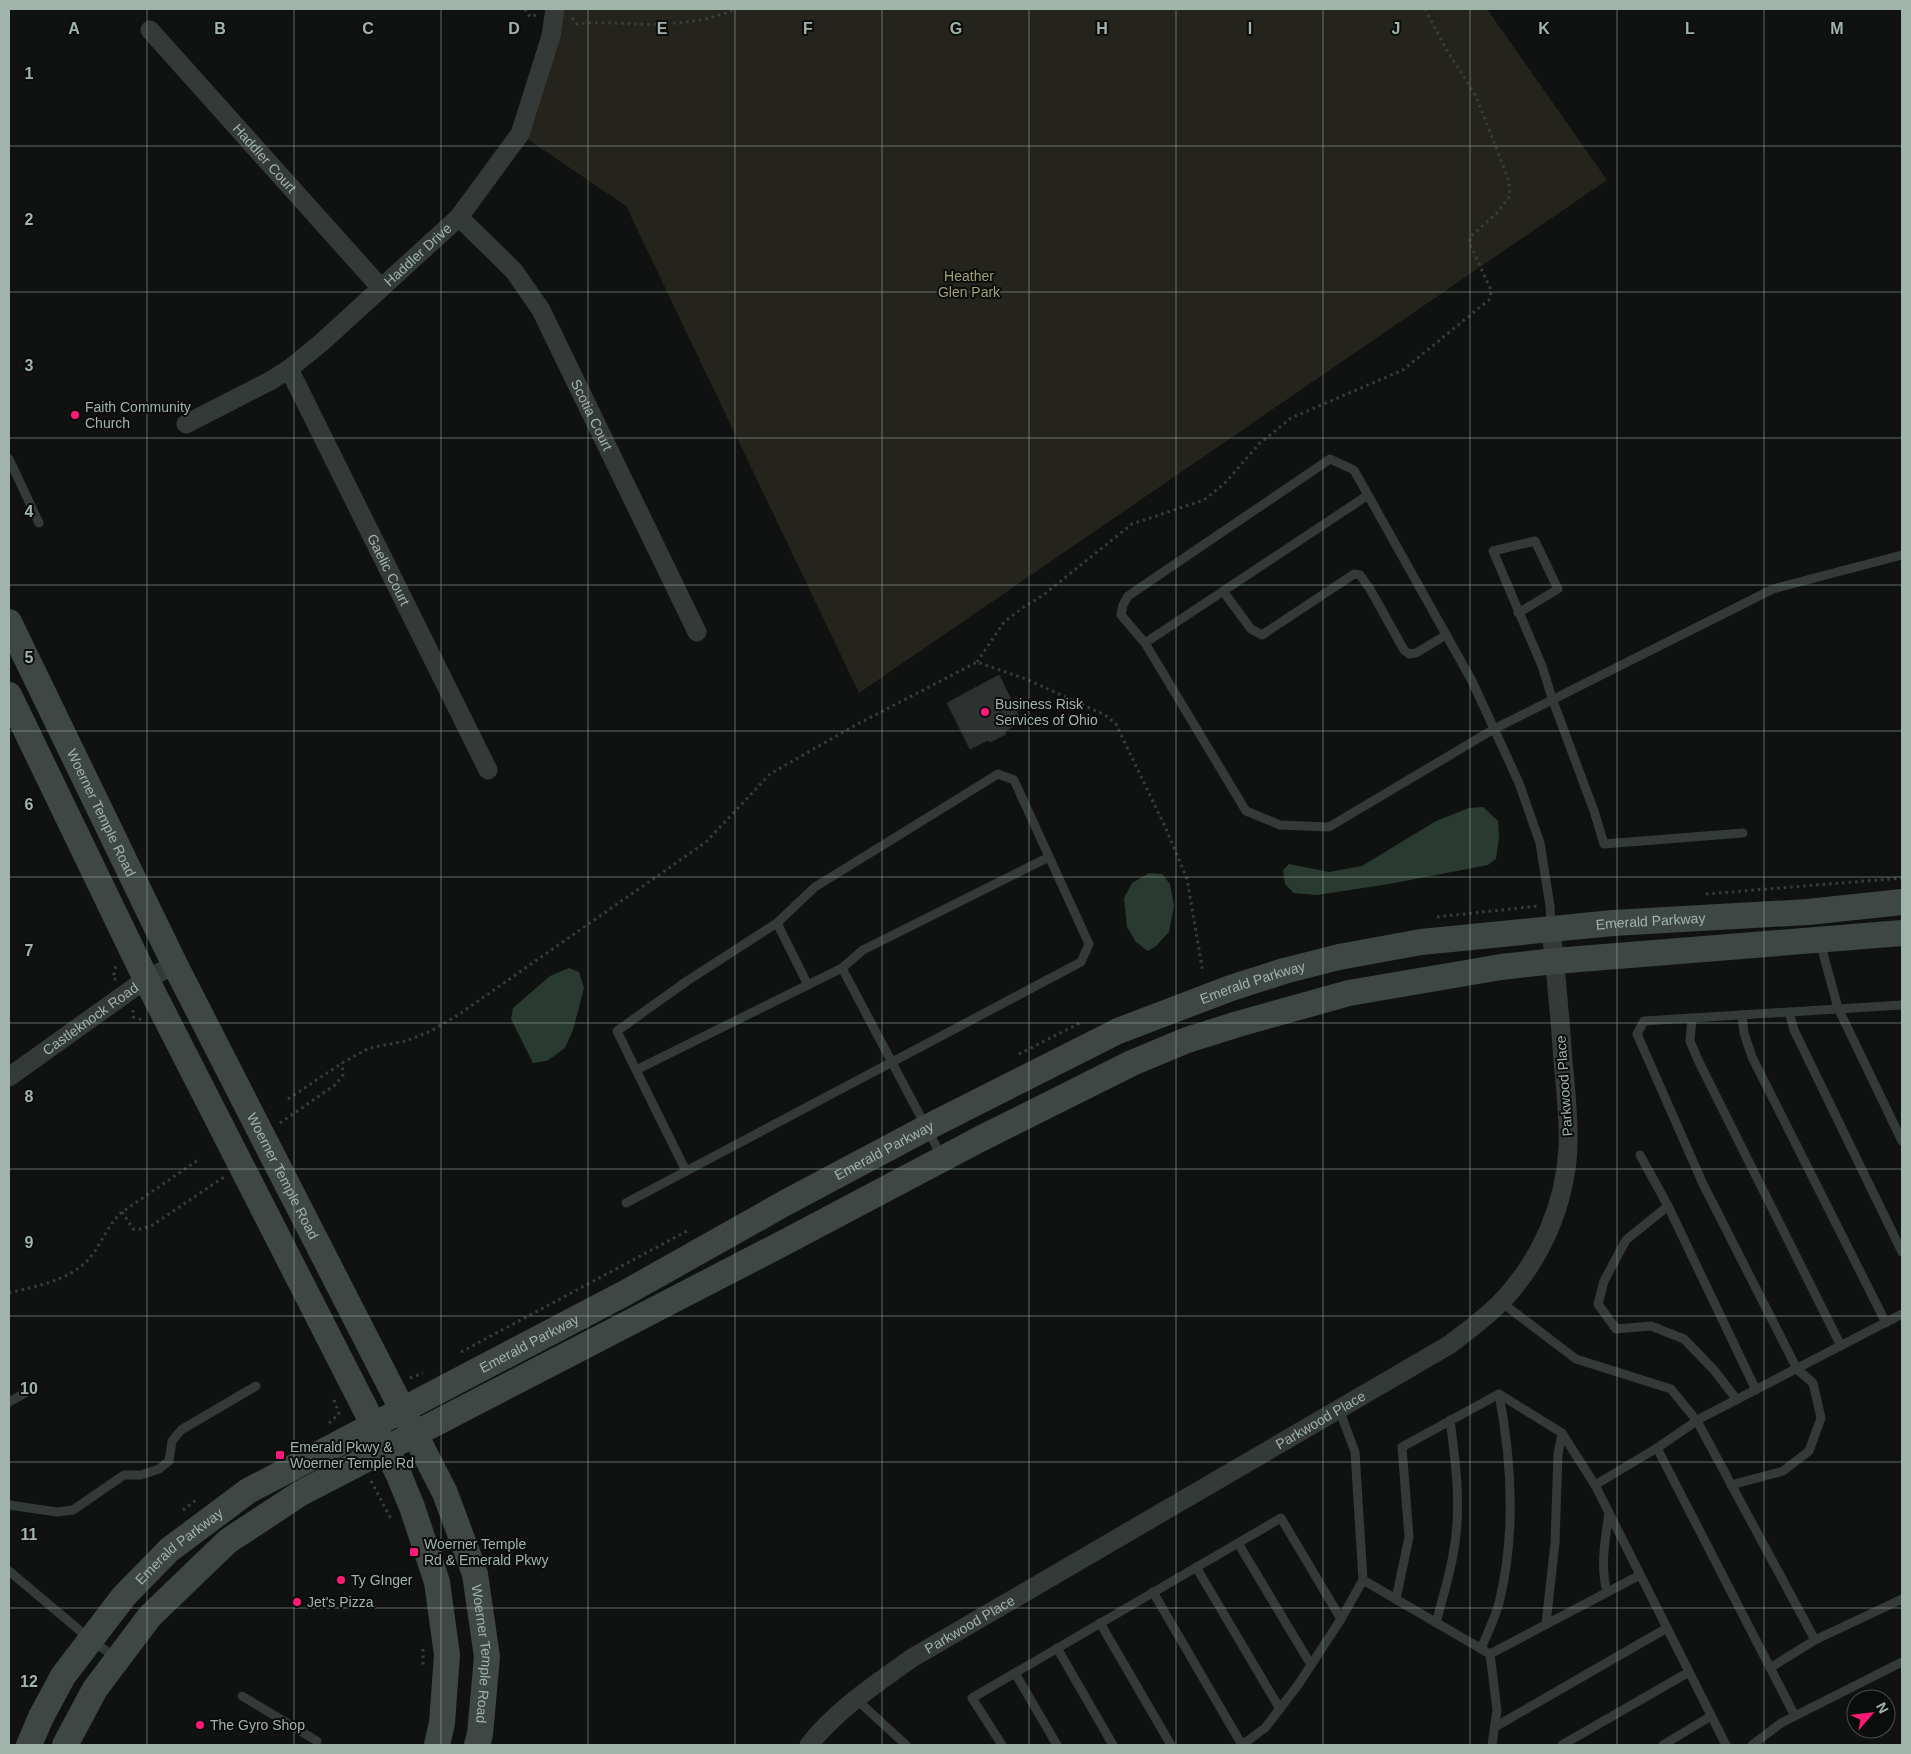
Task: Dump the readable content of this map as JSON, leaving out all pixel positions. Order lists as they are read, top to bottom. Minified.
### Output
{"streets":{"main road":["Woerner Temple Road","Emerald Parkway"],"street":["Haddler Court","Haddler Drive","Scotia Court","Gaelic Court","Castleknock Road","Parkwood Place"]},"crossings":[["Haddler Court","Haddler Drive"],["Haddler Drive","Scotia Court"],["Haddler Drive","Gaelic Court"],["Woerner Temple Road","Emerald Parkway"],["Woerner Temple Road","Castleknock Road"],["Emerald Parkway","Parkwood Place"]],"parks":["Heather Glen Park"],"places":{"other":["Faith Community Church","Business Risk Services of Ohio","Ty GInger","Jet's Pizza","The Gyro Shop"],"transit":["Emerald Pkwy & Woerner Temple Rd","Woerner Temple Rd & Emerald Pkwy"]},"north":"top right","grid":{"columns":["A","B","C","D","E","F","G","H","I","J","K","L","M"],"rows":["1","2","3","4","5","6","7","8","9","10","11","12"]}}
